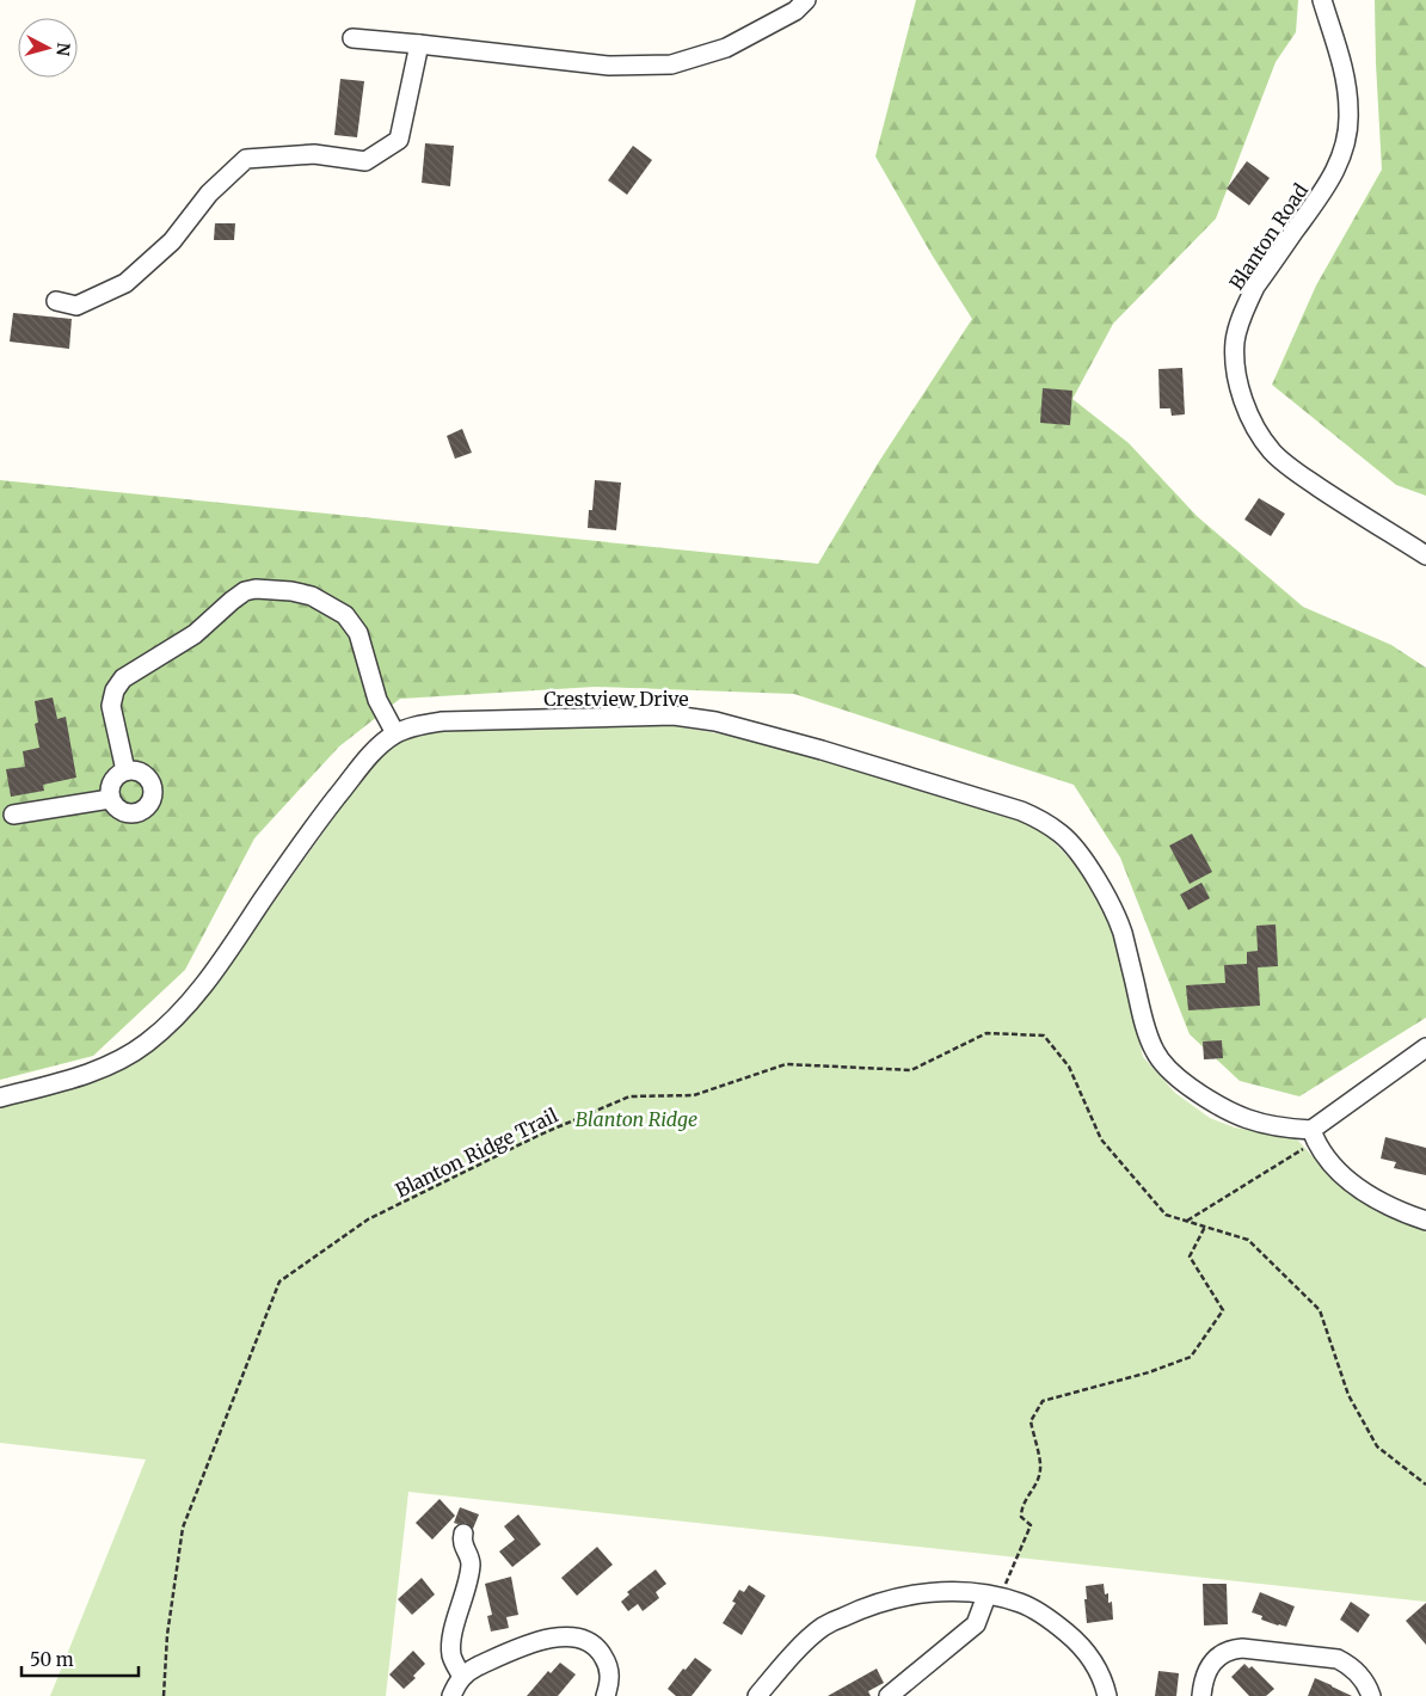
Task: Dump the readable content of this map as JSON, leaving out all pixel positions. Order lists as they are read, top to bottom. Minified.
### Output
{"streets":{"street":["Blanton Road","Crestview Drive"],"path":["Blanton Ridge Trail"]},"parks":["Blanton Ridge"],"scale_bar":"50 m","north":"right"}
